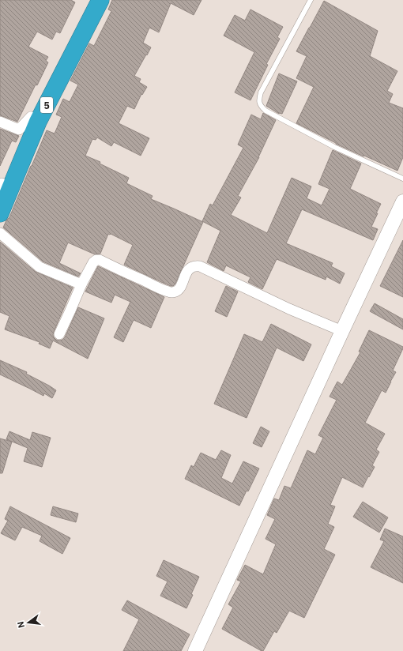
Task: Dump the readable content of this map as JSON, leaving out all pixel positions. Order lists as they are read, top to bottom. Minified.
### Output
{"streets":{"highway":["5"]},"north":"left"}
